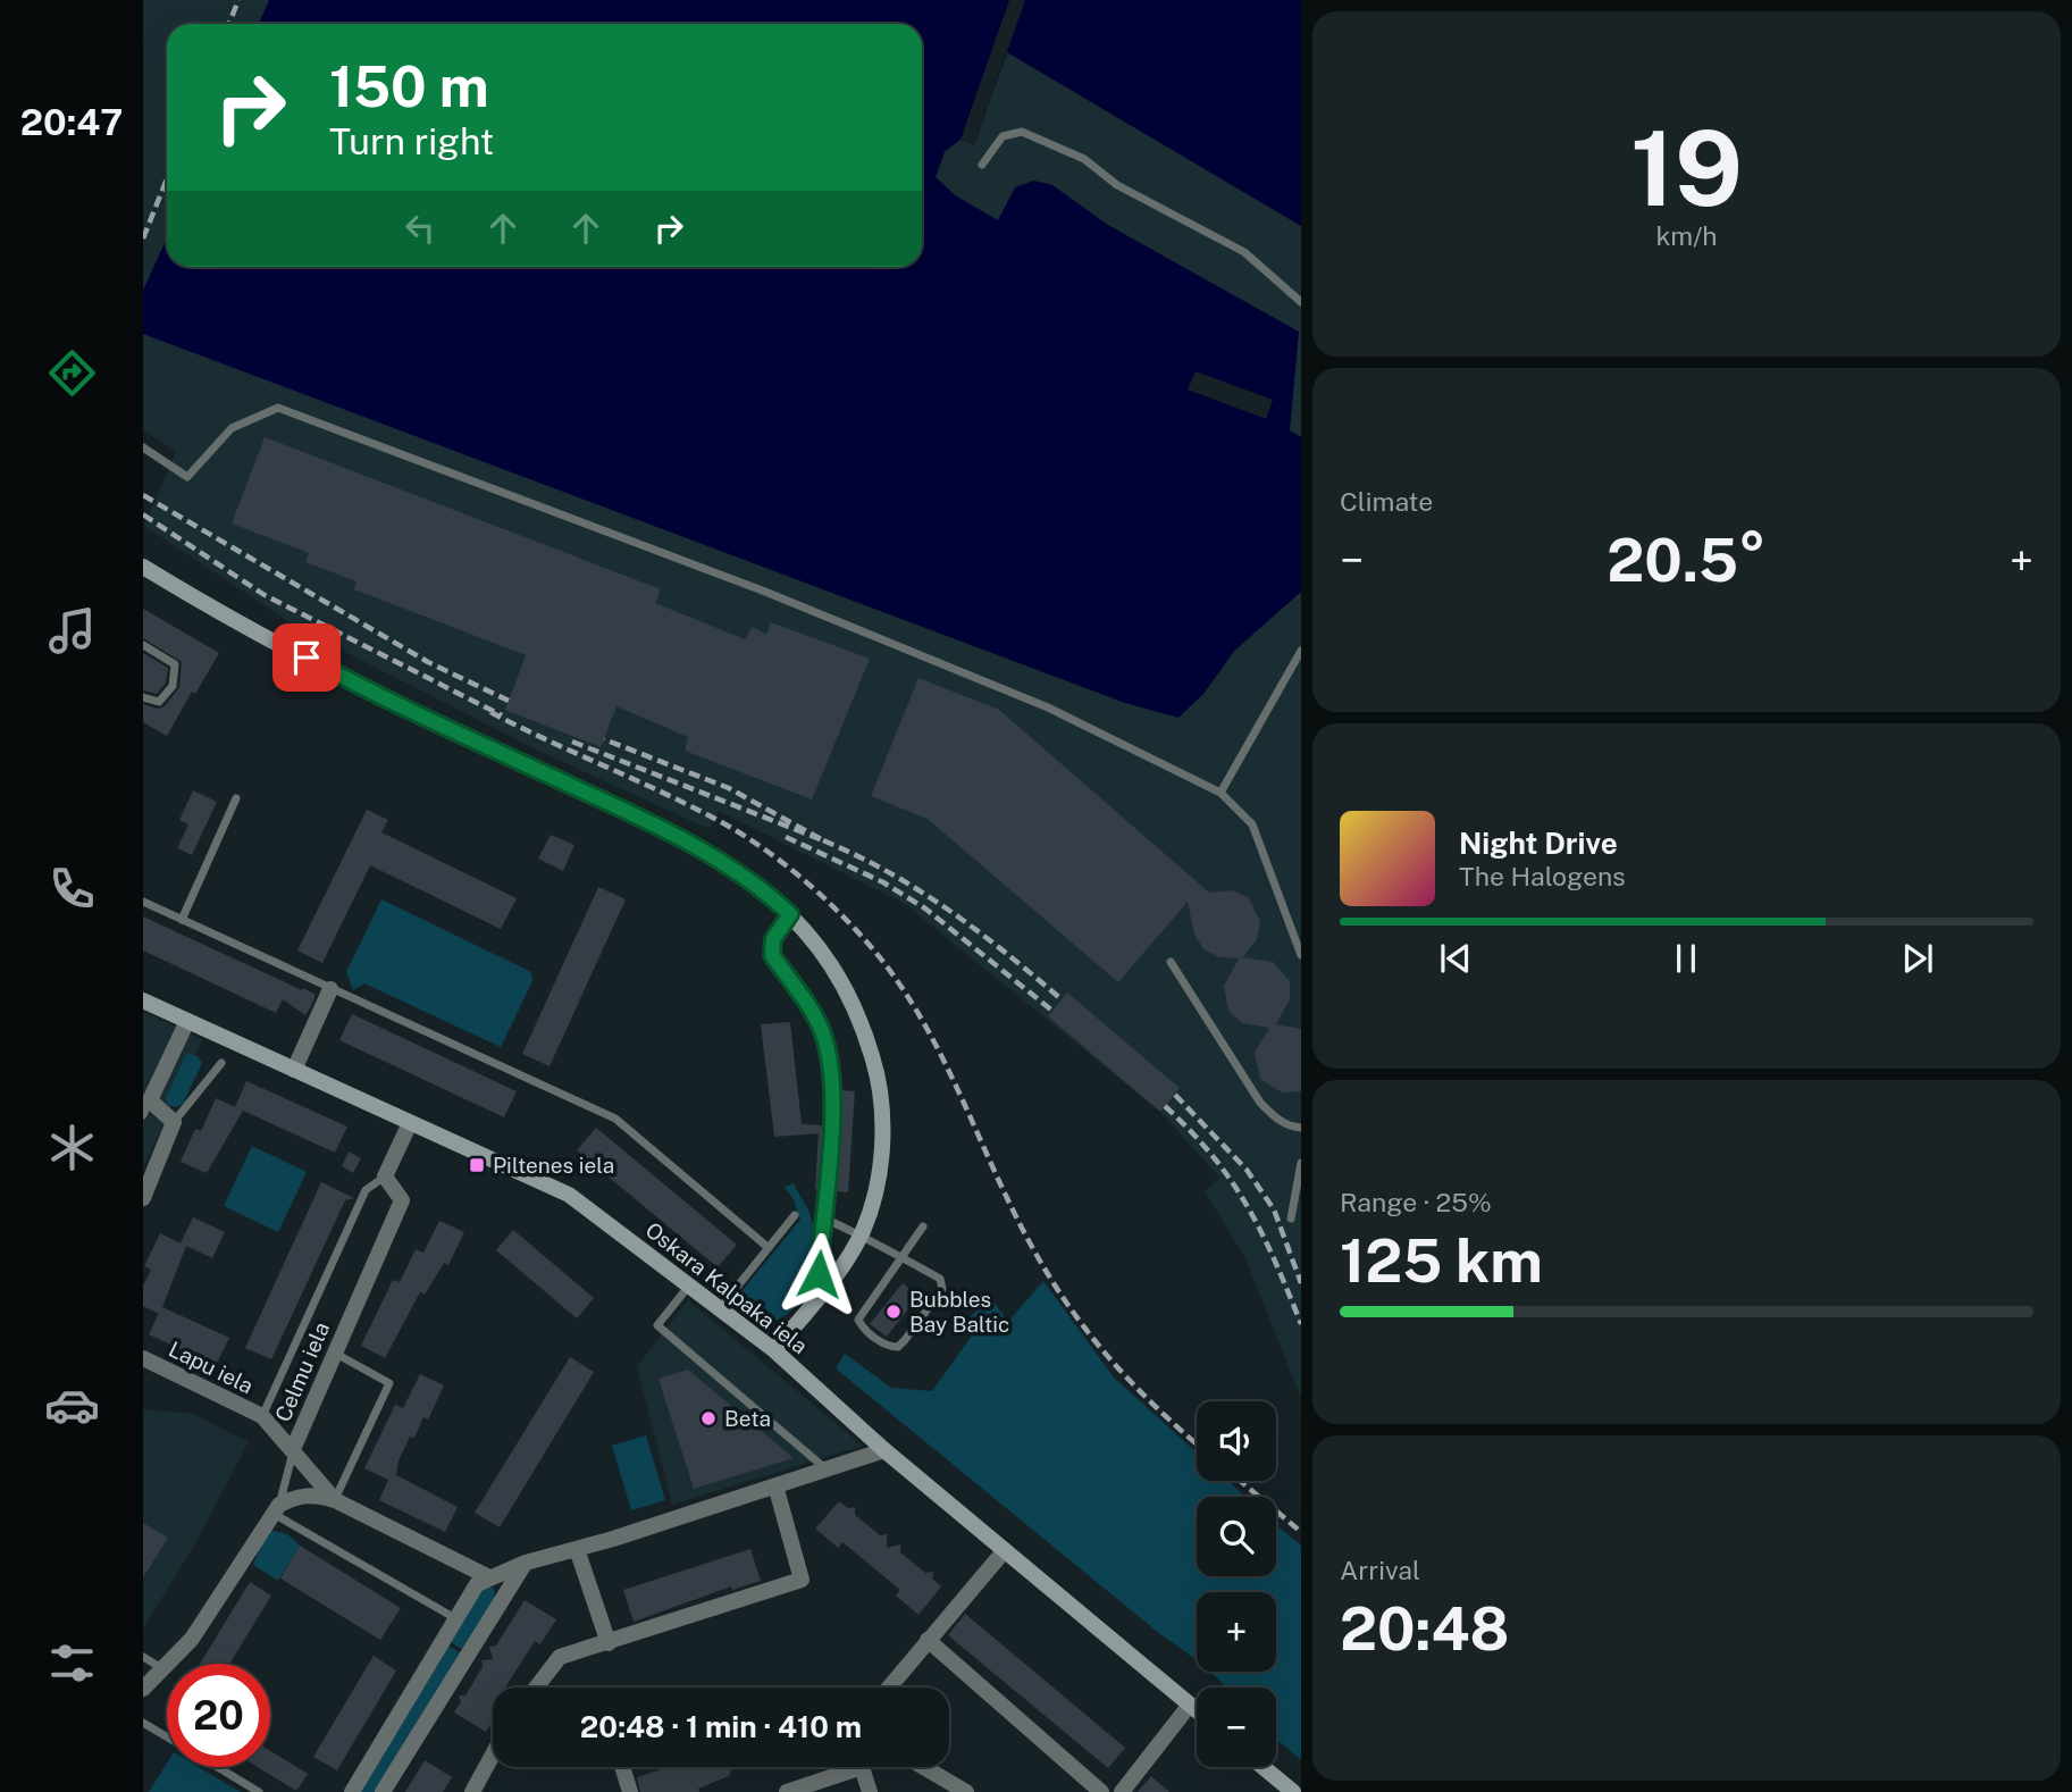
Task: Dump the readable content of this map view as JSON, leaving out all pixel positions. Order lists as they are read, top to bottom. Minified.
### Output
{"streets":{"main road":["Oskara Kalpaka iela"],"street":["Lapu iela","Celmu iela"]},"crossings":[["Lapu iela","Celmu iela"]],"places":{"transit":["Piltenes iela"],"other":["Bubbles Bay Baltic","Beta"]},"page":{"tabs":"20:47","tile":[["19","km/h"],"Climate",["Range · 25%","125 km"],["Arrival","20:48"]],"turn":["150 m","Turn right"],"heat":["−","20.5°","+"],"song":["Night Drive","The Halogens"],"map_buttons":["+","−"],"limit":"20","trip":"20:48 · 1 min · 410 m"}}
